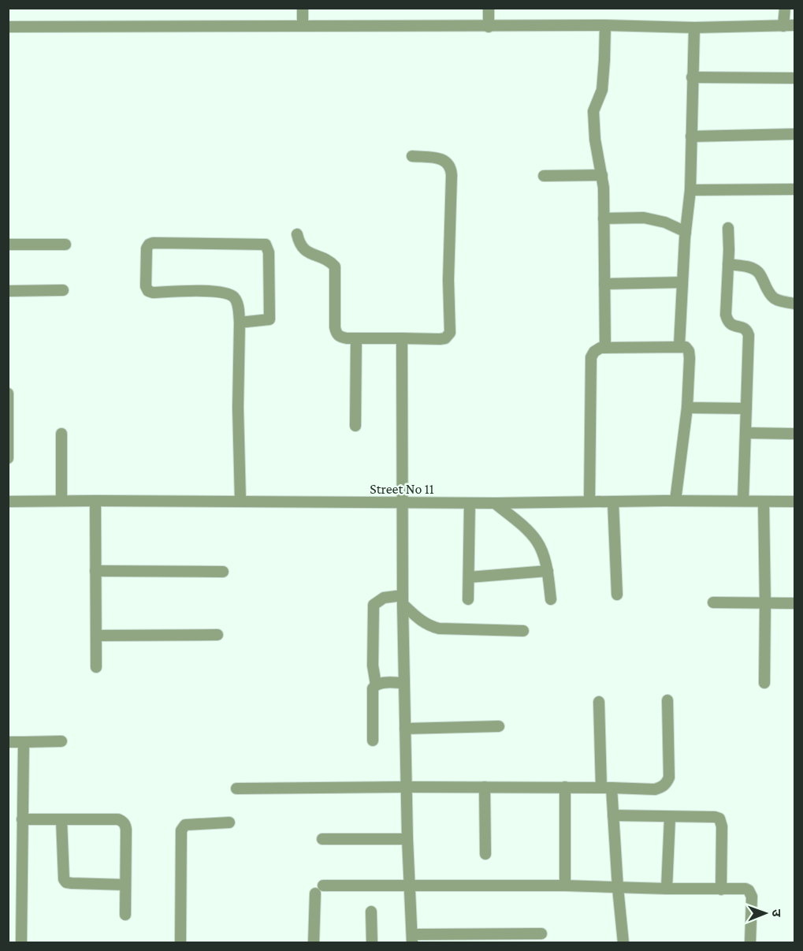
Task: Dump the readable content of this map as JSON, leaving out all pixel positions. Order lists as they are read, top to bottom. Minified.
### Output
{"streets":{"street":["Street No 11"]},"north":"right"}
